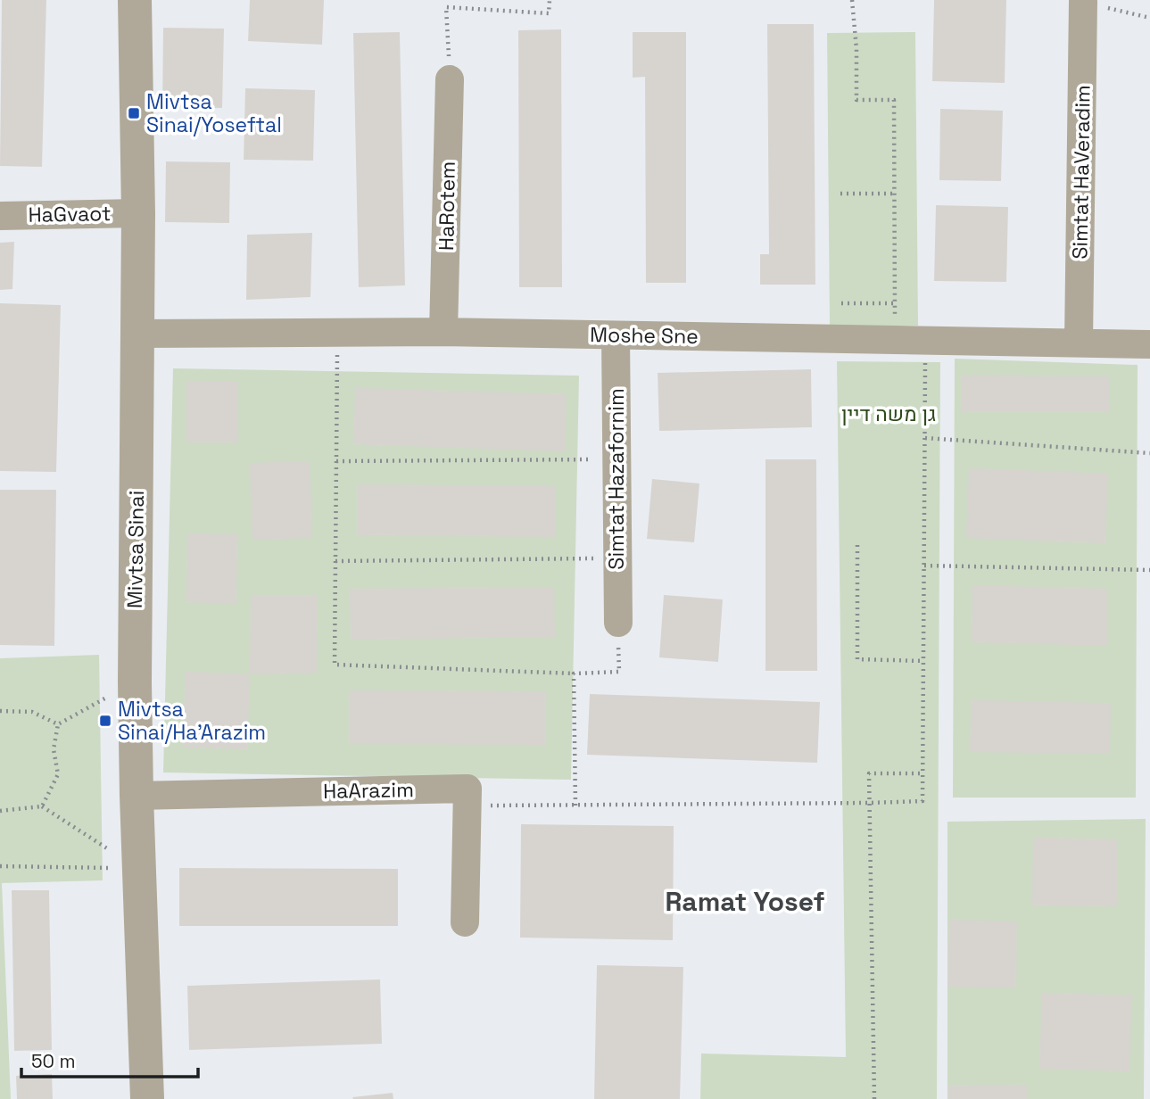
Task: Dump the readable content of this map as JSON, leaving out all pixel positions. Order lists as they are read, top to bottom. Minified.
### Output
{"streets":{"street":["Simtat HaVeradim","HaRotem","HaGvaot","Moshe Sne","Simtat Hazafornim","Mivtsa Sinai","HaArazim"]},"crossings":[["Simtat HaVeradim","Moshe Sne"],["HaRotem","Moshe Sne"],["HaGvaot","Mivtsa Sinai"],["Moshe Sne","Simtat Hazafornim"],["Moshe Sne","Mivtsa Sinai"],["Mivtsa Sinai","HaArazim"]],"districts":["Ramat Yosef"],"parks":["גן משה דיין"],"places":{"transit":["Mivtsa Sinai/Yoseftal","Mivtsa Sinai/Ha'Arazim"]},"scale_bar":"50 m"}
